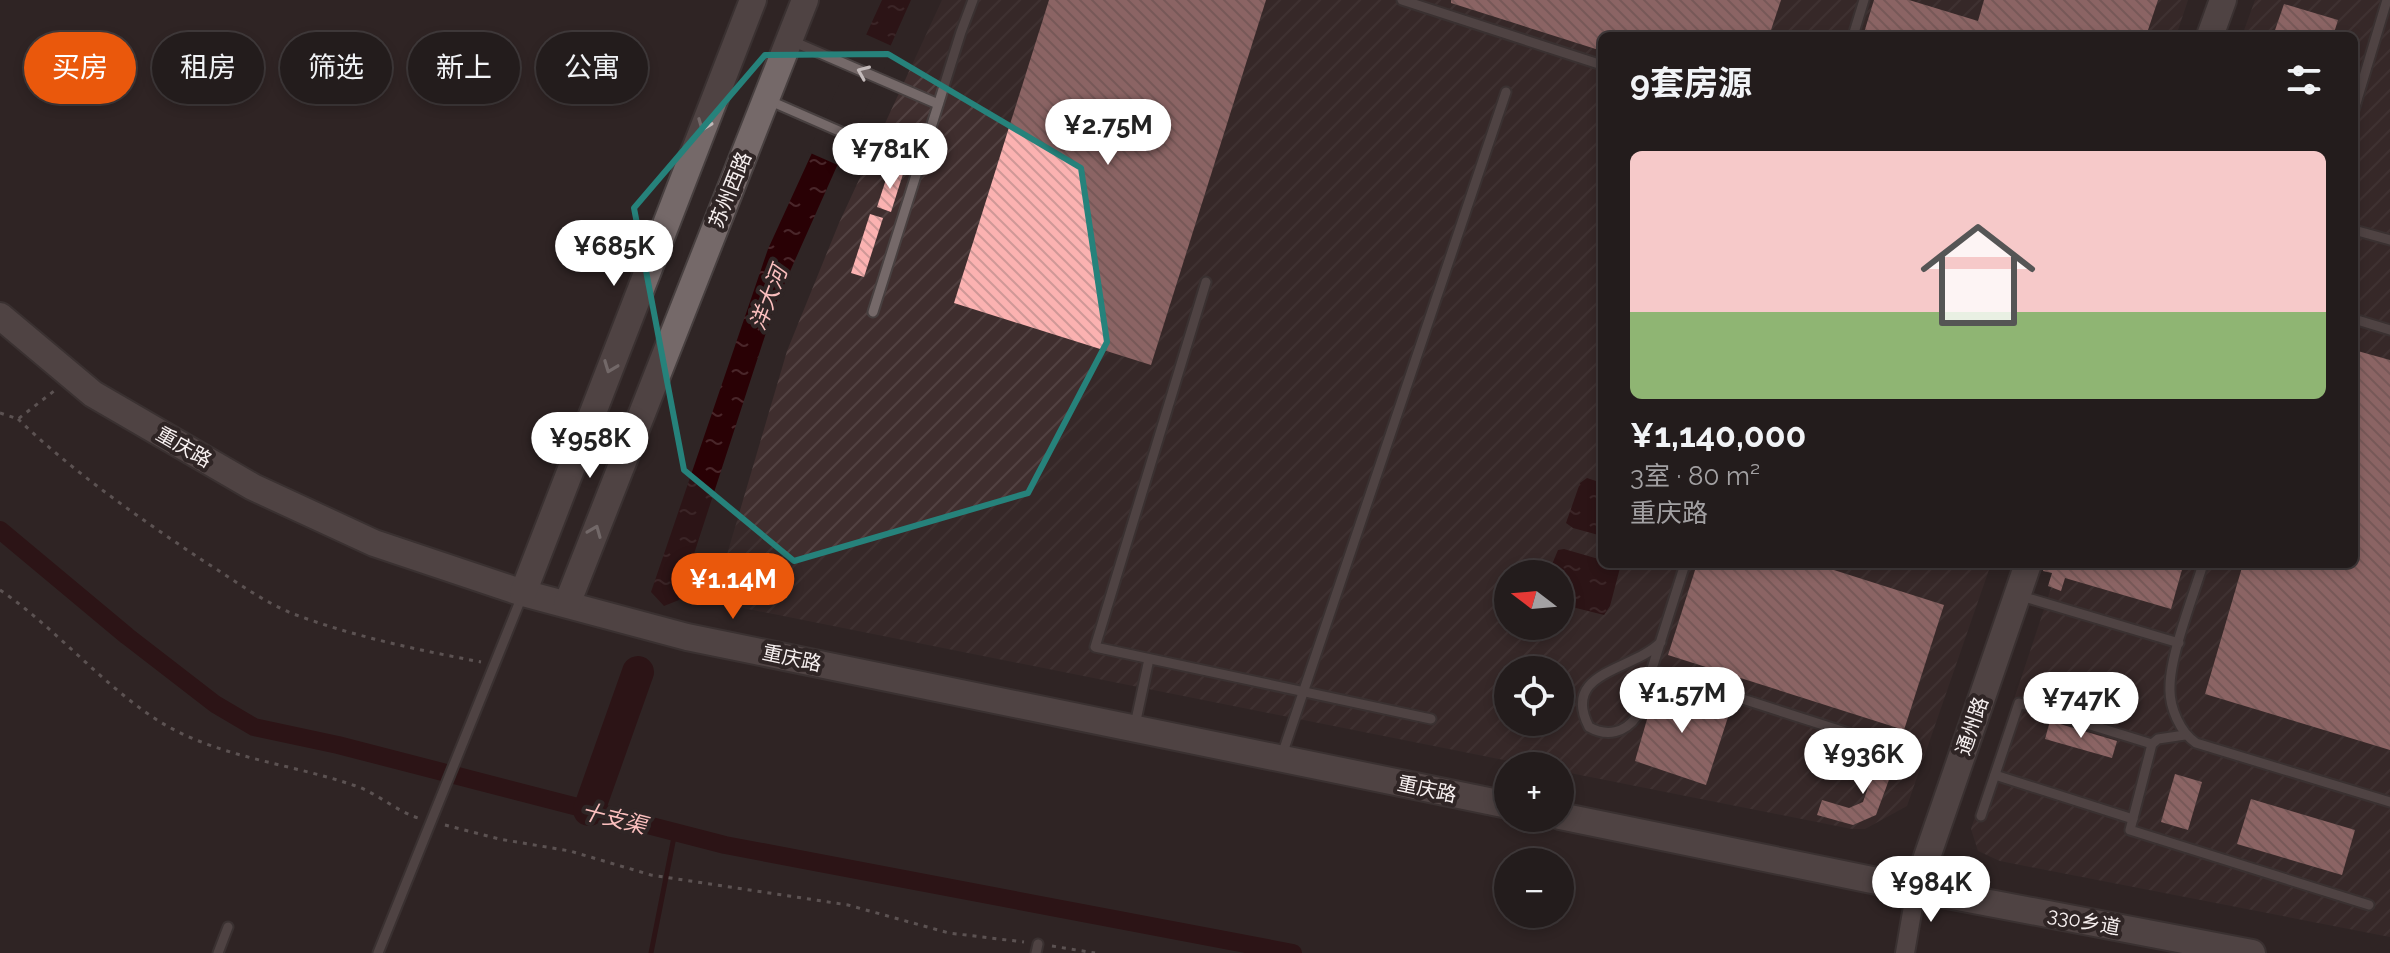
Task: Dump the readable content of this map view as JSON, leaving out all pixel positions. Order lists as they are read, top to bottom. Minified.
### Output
{"streets":{"street":["苏州西路","重庆路","通州路","330乡道"]},"crossings":[["苏州西路","重庆路"],["通州路","330乡道"]],"water":["洋大河","十支渠"],"north":"left","page":{"chip":["买房","租房","筛选","新上","公寓"],"heading":"9套房源","price":["¥2.75M","¥781K","¥685K","¥958K","¥1.14M","¥1.57M","¥747K","¥936K","¥984K"],"list":[{"name":"¥1,140,000","note":"3室 · 80 m² · 重庆路"}],"map_buttons":["+","−"]}}
